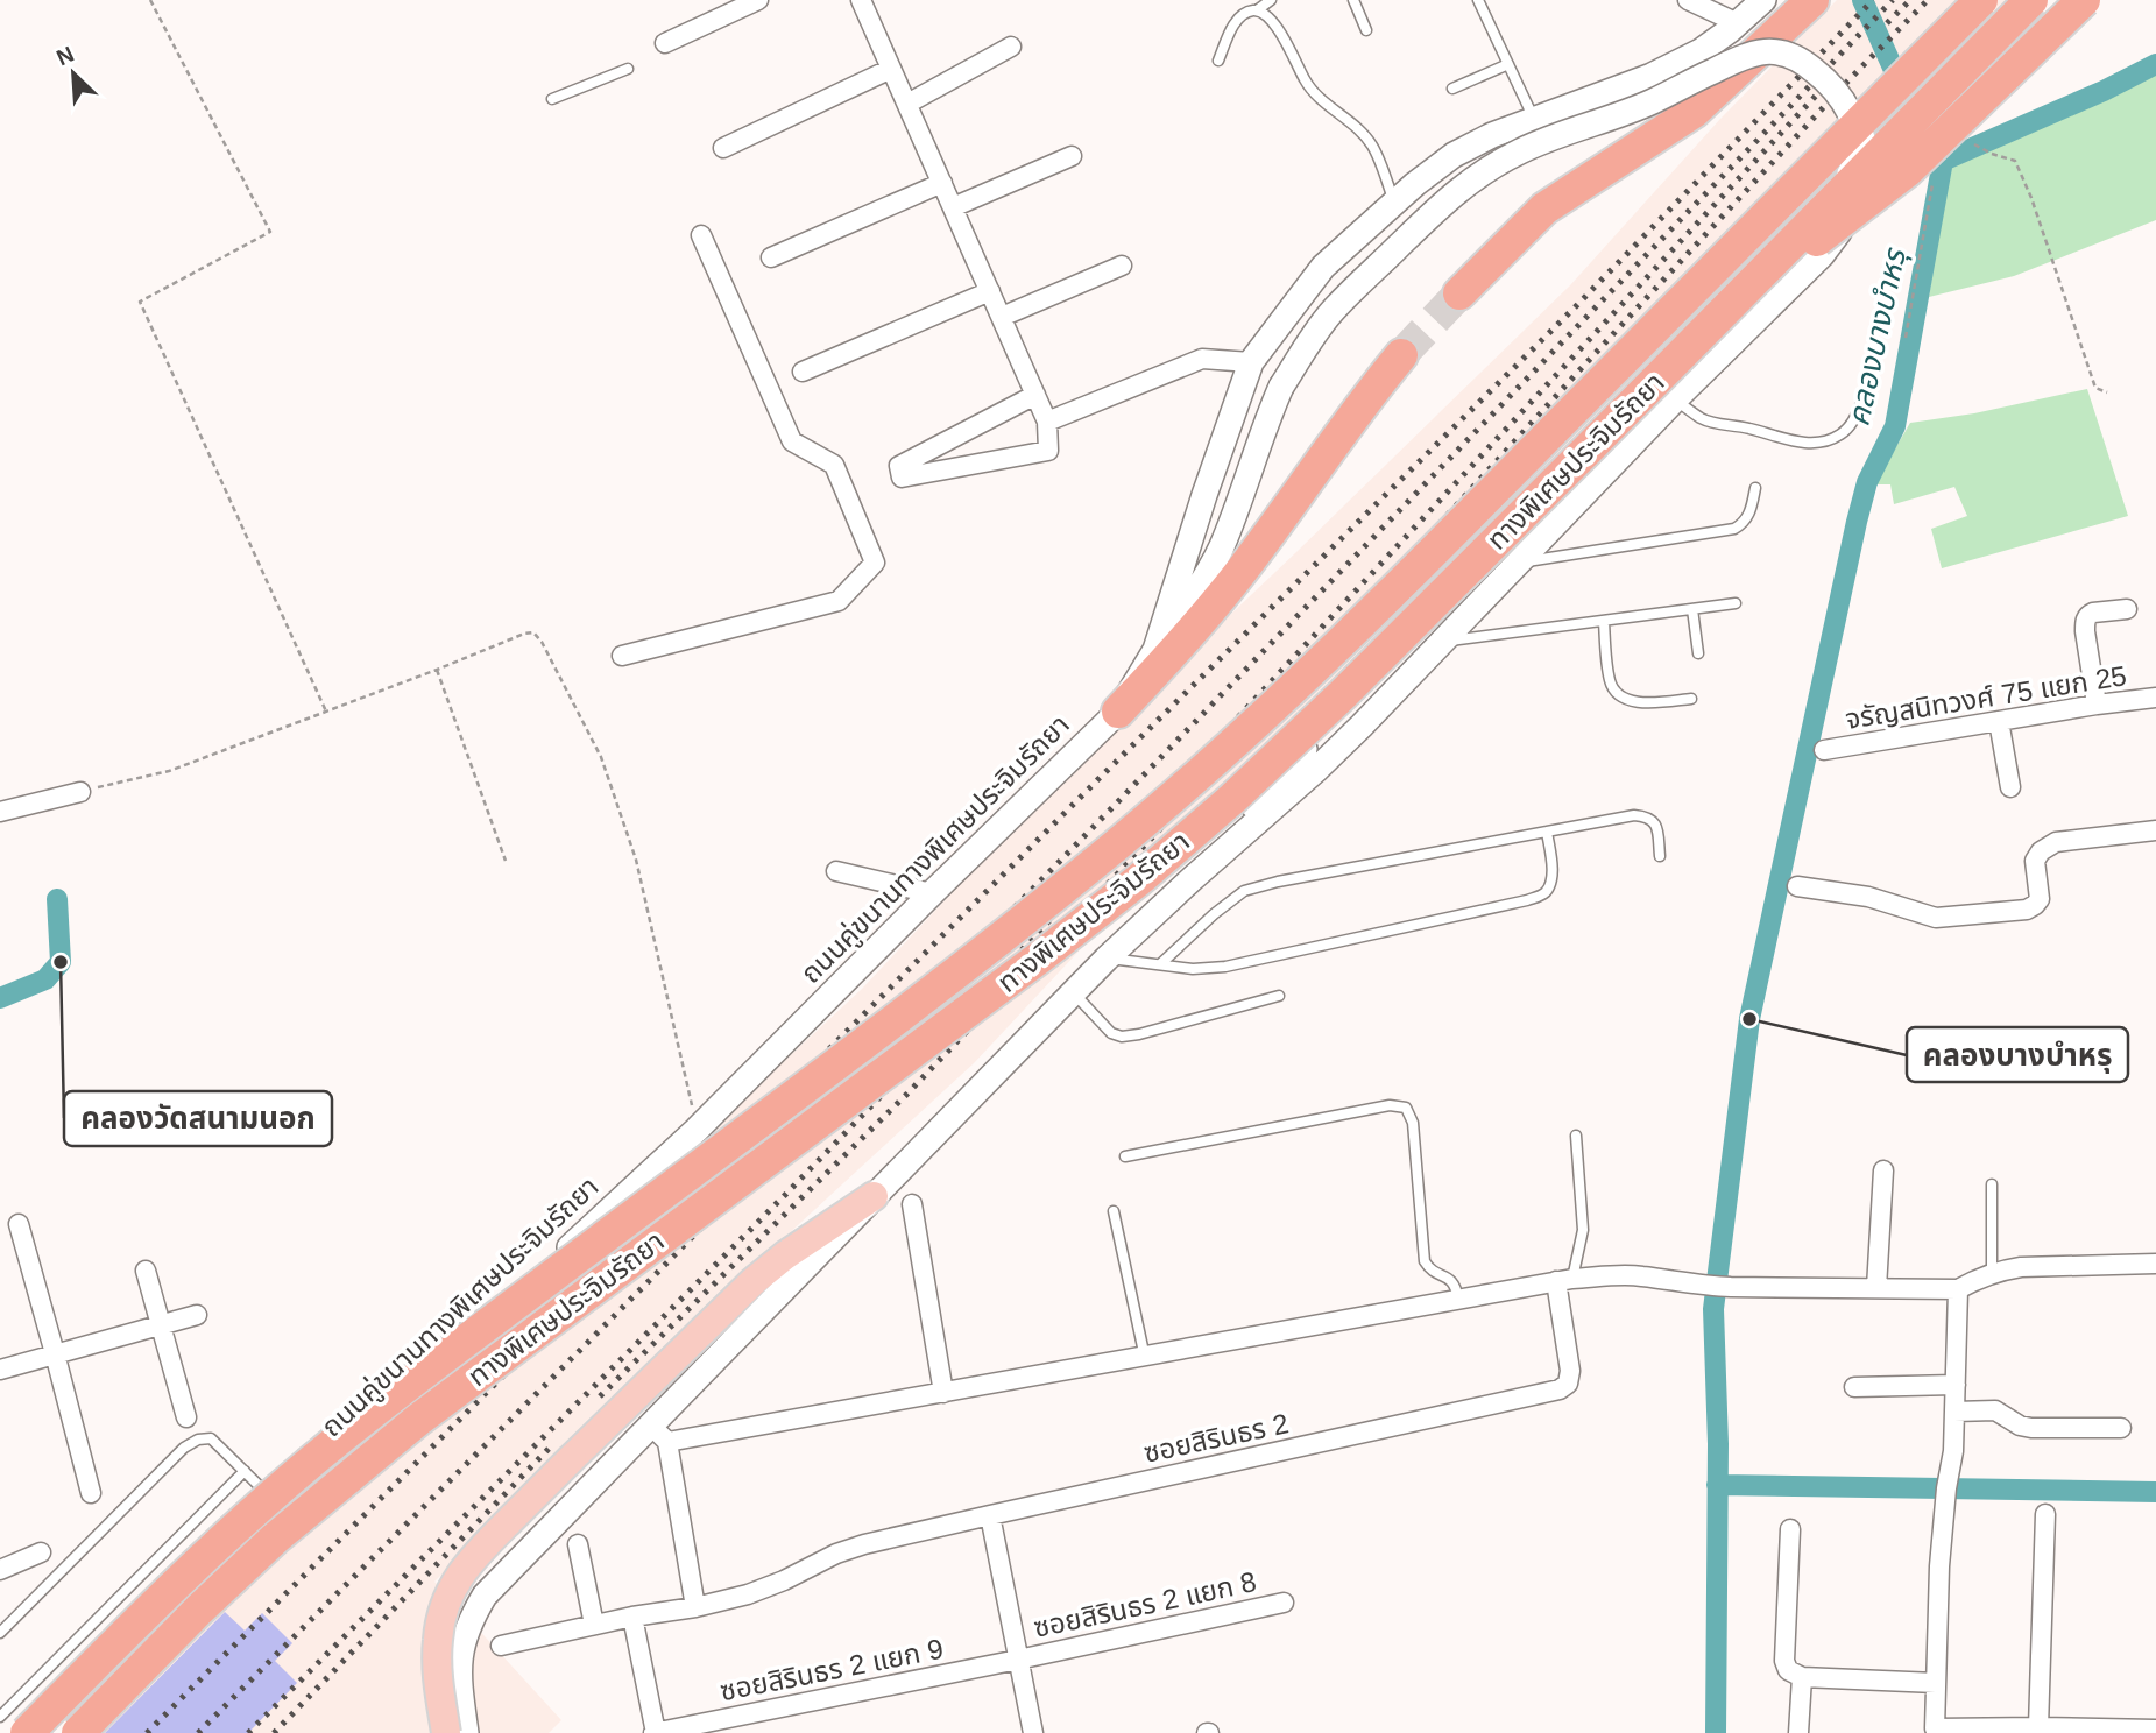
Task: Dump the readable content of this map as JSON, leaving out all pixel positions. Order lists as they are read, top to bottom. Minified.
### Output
{"streets":{"highway":["ทางพิเศษประจิมรัถยา"],"main road":["ถนนคู่ขนานทางพิเศษประจิมรัถยา"],"street":["จรัญสนิทวงศ์ 75 แยก 25","ซอยสิรินธร 2","ซอยสิรินธร 2 แยก 8","ซอยสิรินธร 2 แยก 9"]},"crossings":[["ซอยสิรินธร 2 แยก 8","ซอยสิรินธร 2 แยก 9"]],"water":["คลองบางบำหรุ"],"places":["คลองวัดสนามนอก","คลองบางบำหรุ"],"north":"top left"}
